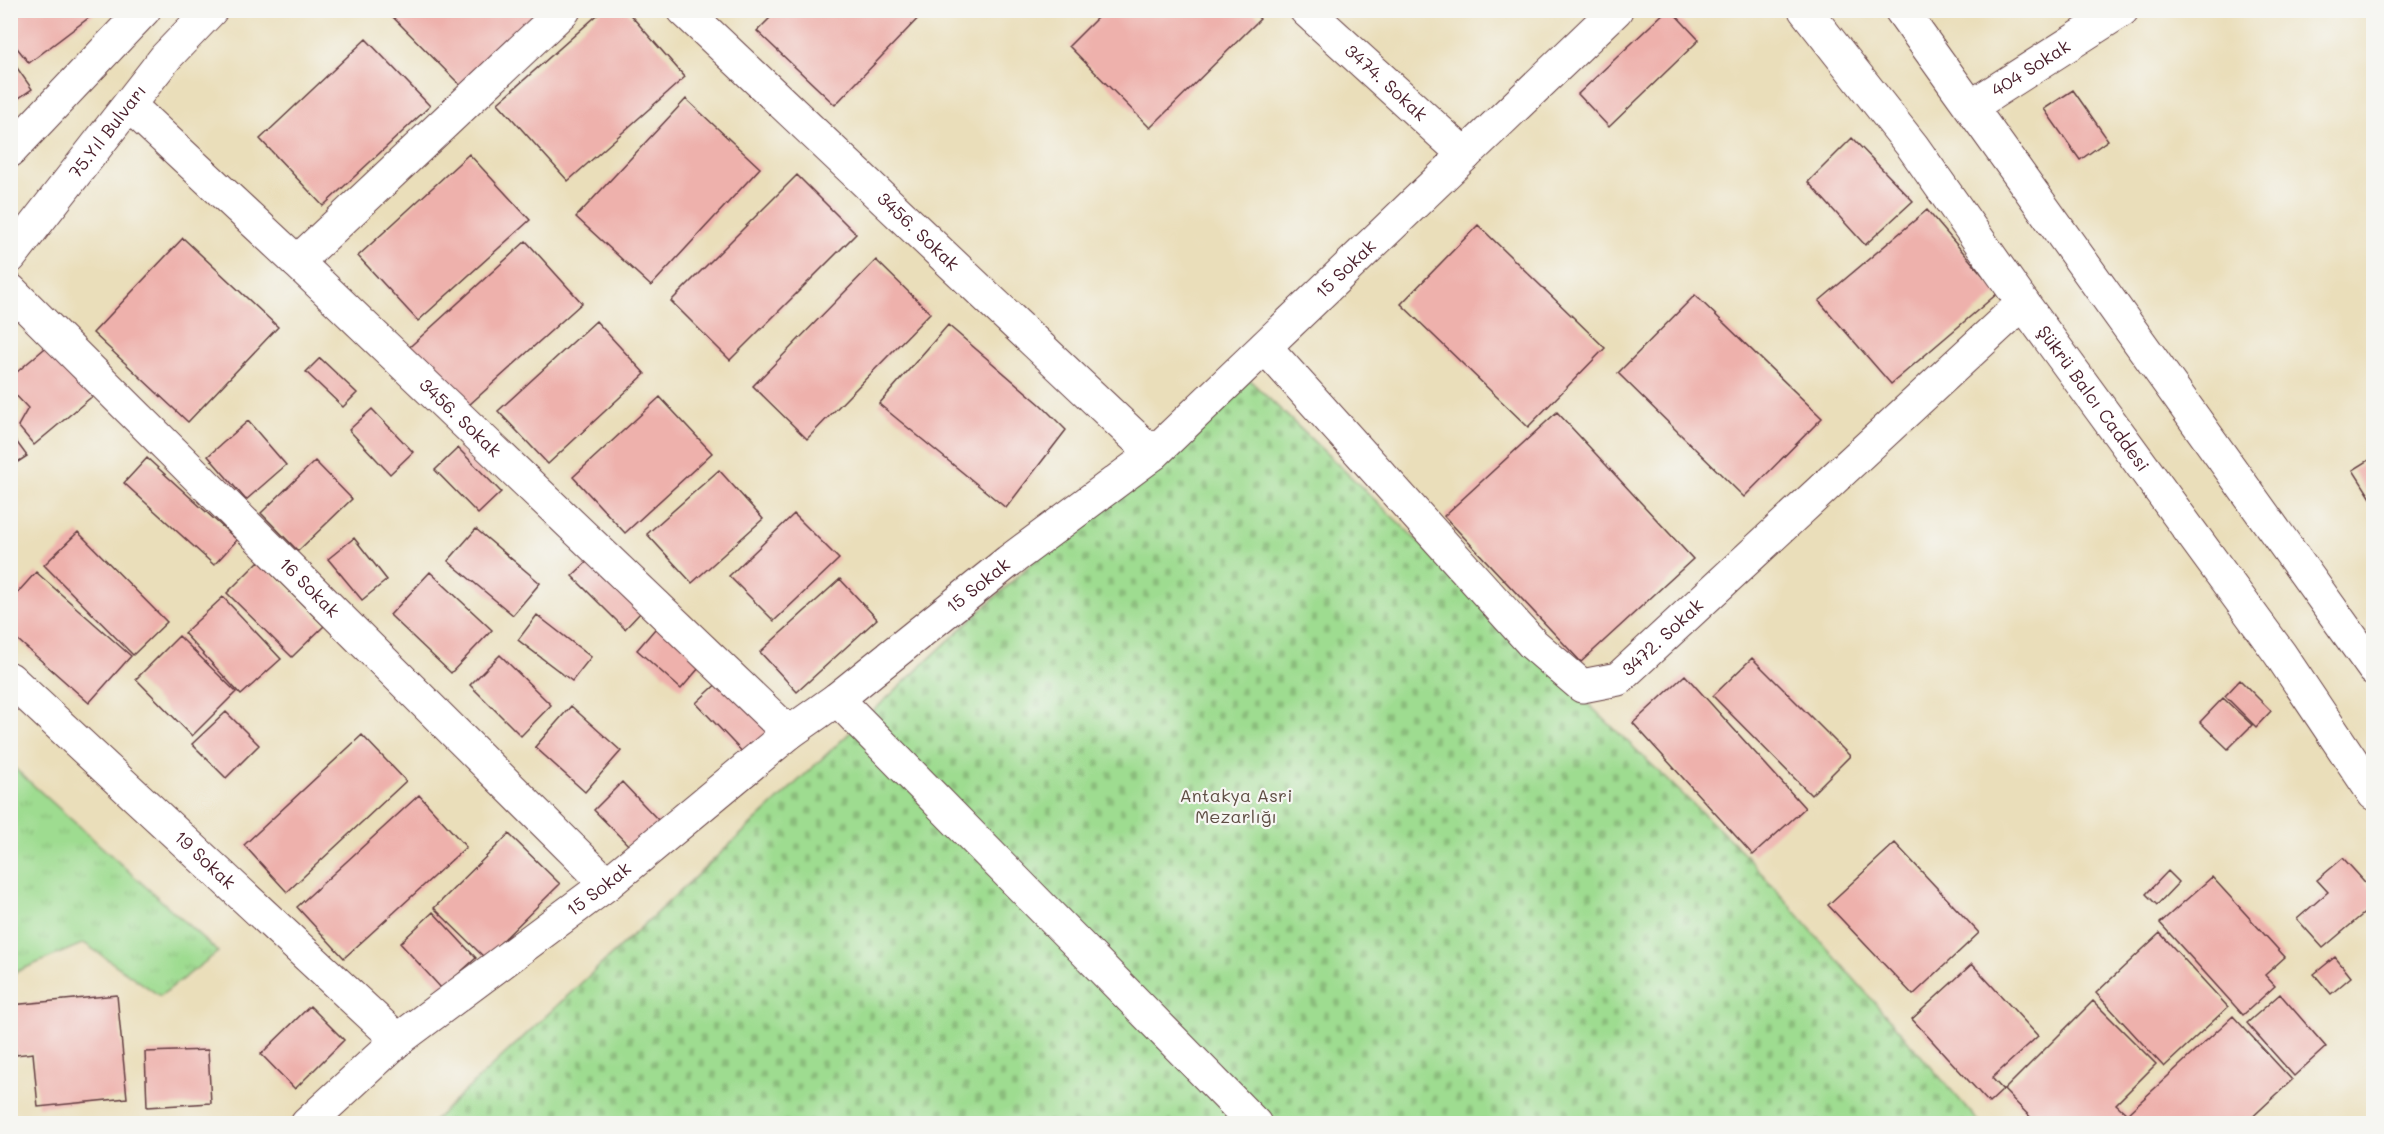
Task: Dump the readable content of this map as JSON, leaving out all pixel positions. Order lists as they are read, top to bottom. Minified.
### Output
{"streets":{"street":["404 Sokak","3474. Sokak","75.Yıl Bulvarı","3456. Sokak","15 Sokak","Şükrü Balcı Caddesi","16 Sokak","3472. Sokak","19 Sokak"]},"crossings":[["3474. Sokak","15 Sokak"],["75.Yıl Bulvarı","3456. Sokak"],["3456. Sokak","15 Sokak"],["15 Sokak","16 Sokak"],["15 Sokak","3472. Sokak"],["15 Sokak","19 Sokak"],["Şükrü Balcı Caddesi","3472. Sokak"]],"parks":["Antakya Asri Mezarlığı"]}
